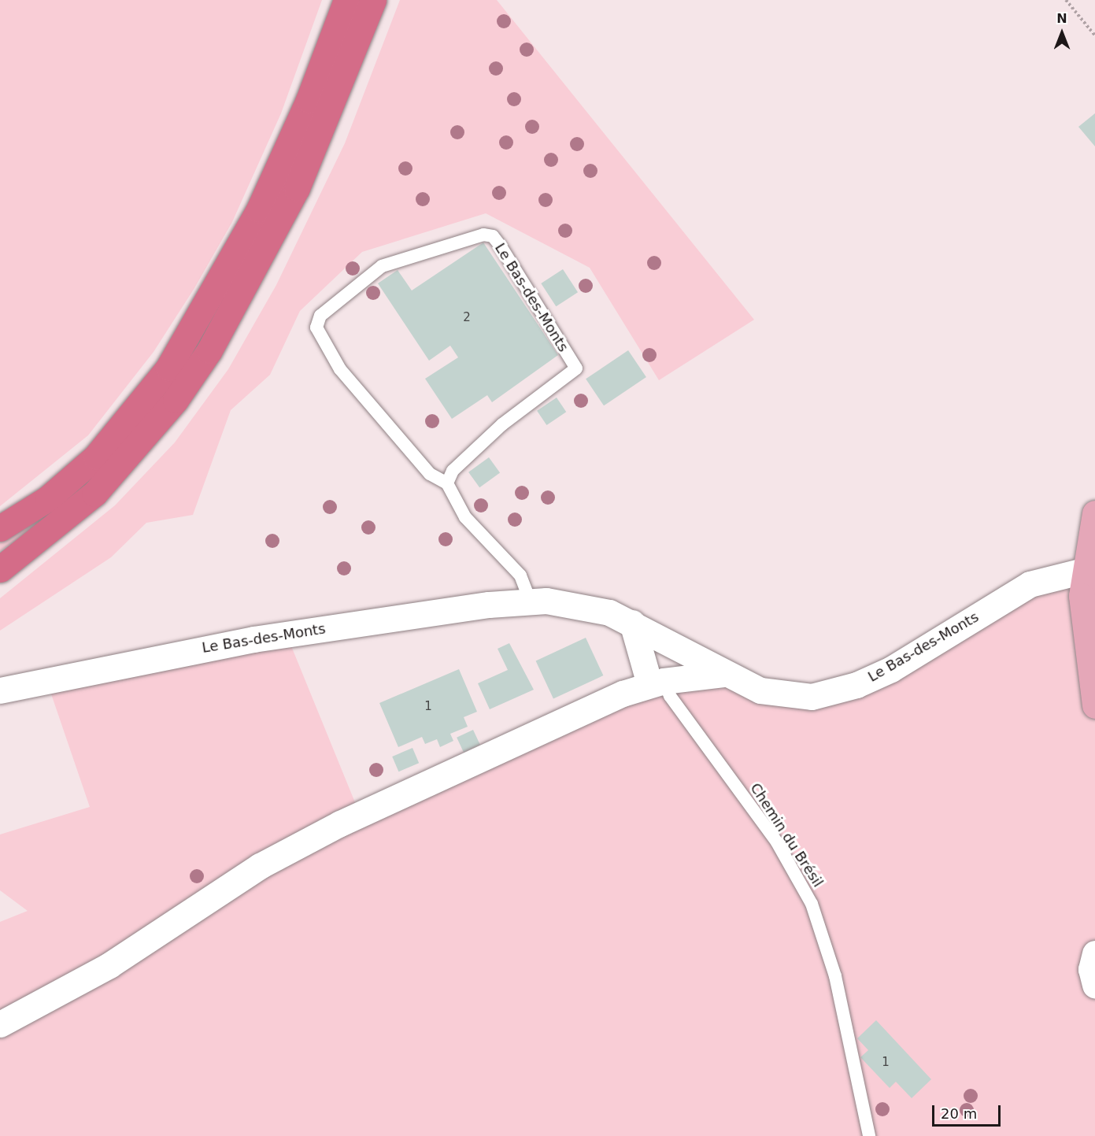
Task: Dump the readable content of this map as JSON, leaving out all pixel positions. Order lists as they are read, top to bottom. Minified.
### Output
{"streets":{"street":["Le Bas-des-Monts"],"lane":["Chemin du Brésil"]},"house_numbers":["2","1","1"],"scale_bar":"20 m","north":"top"}
